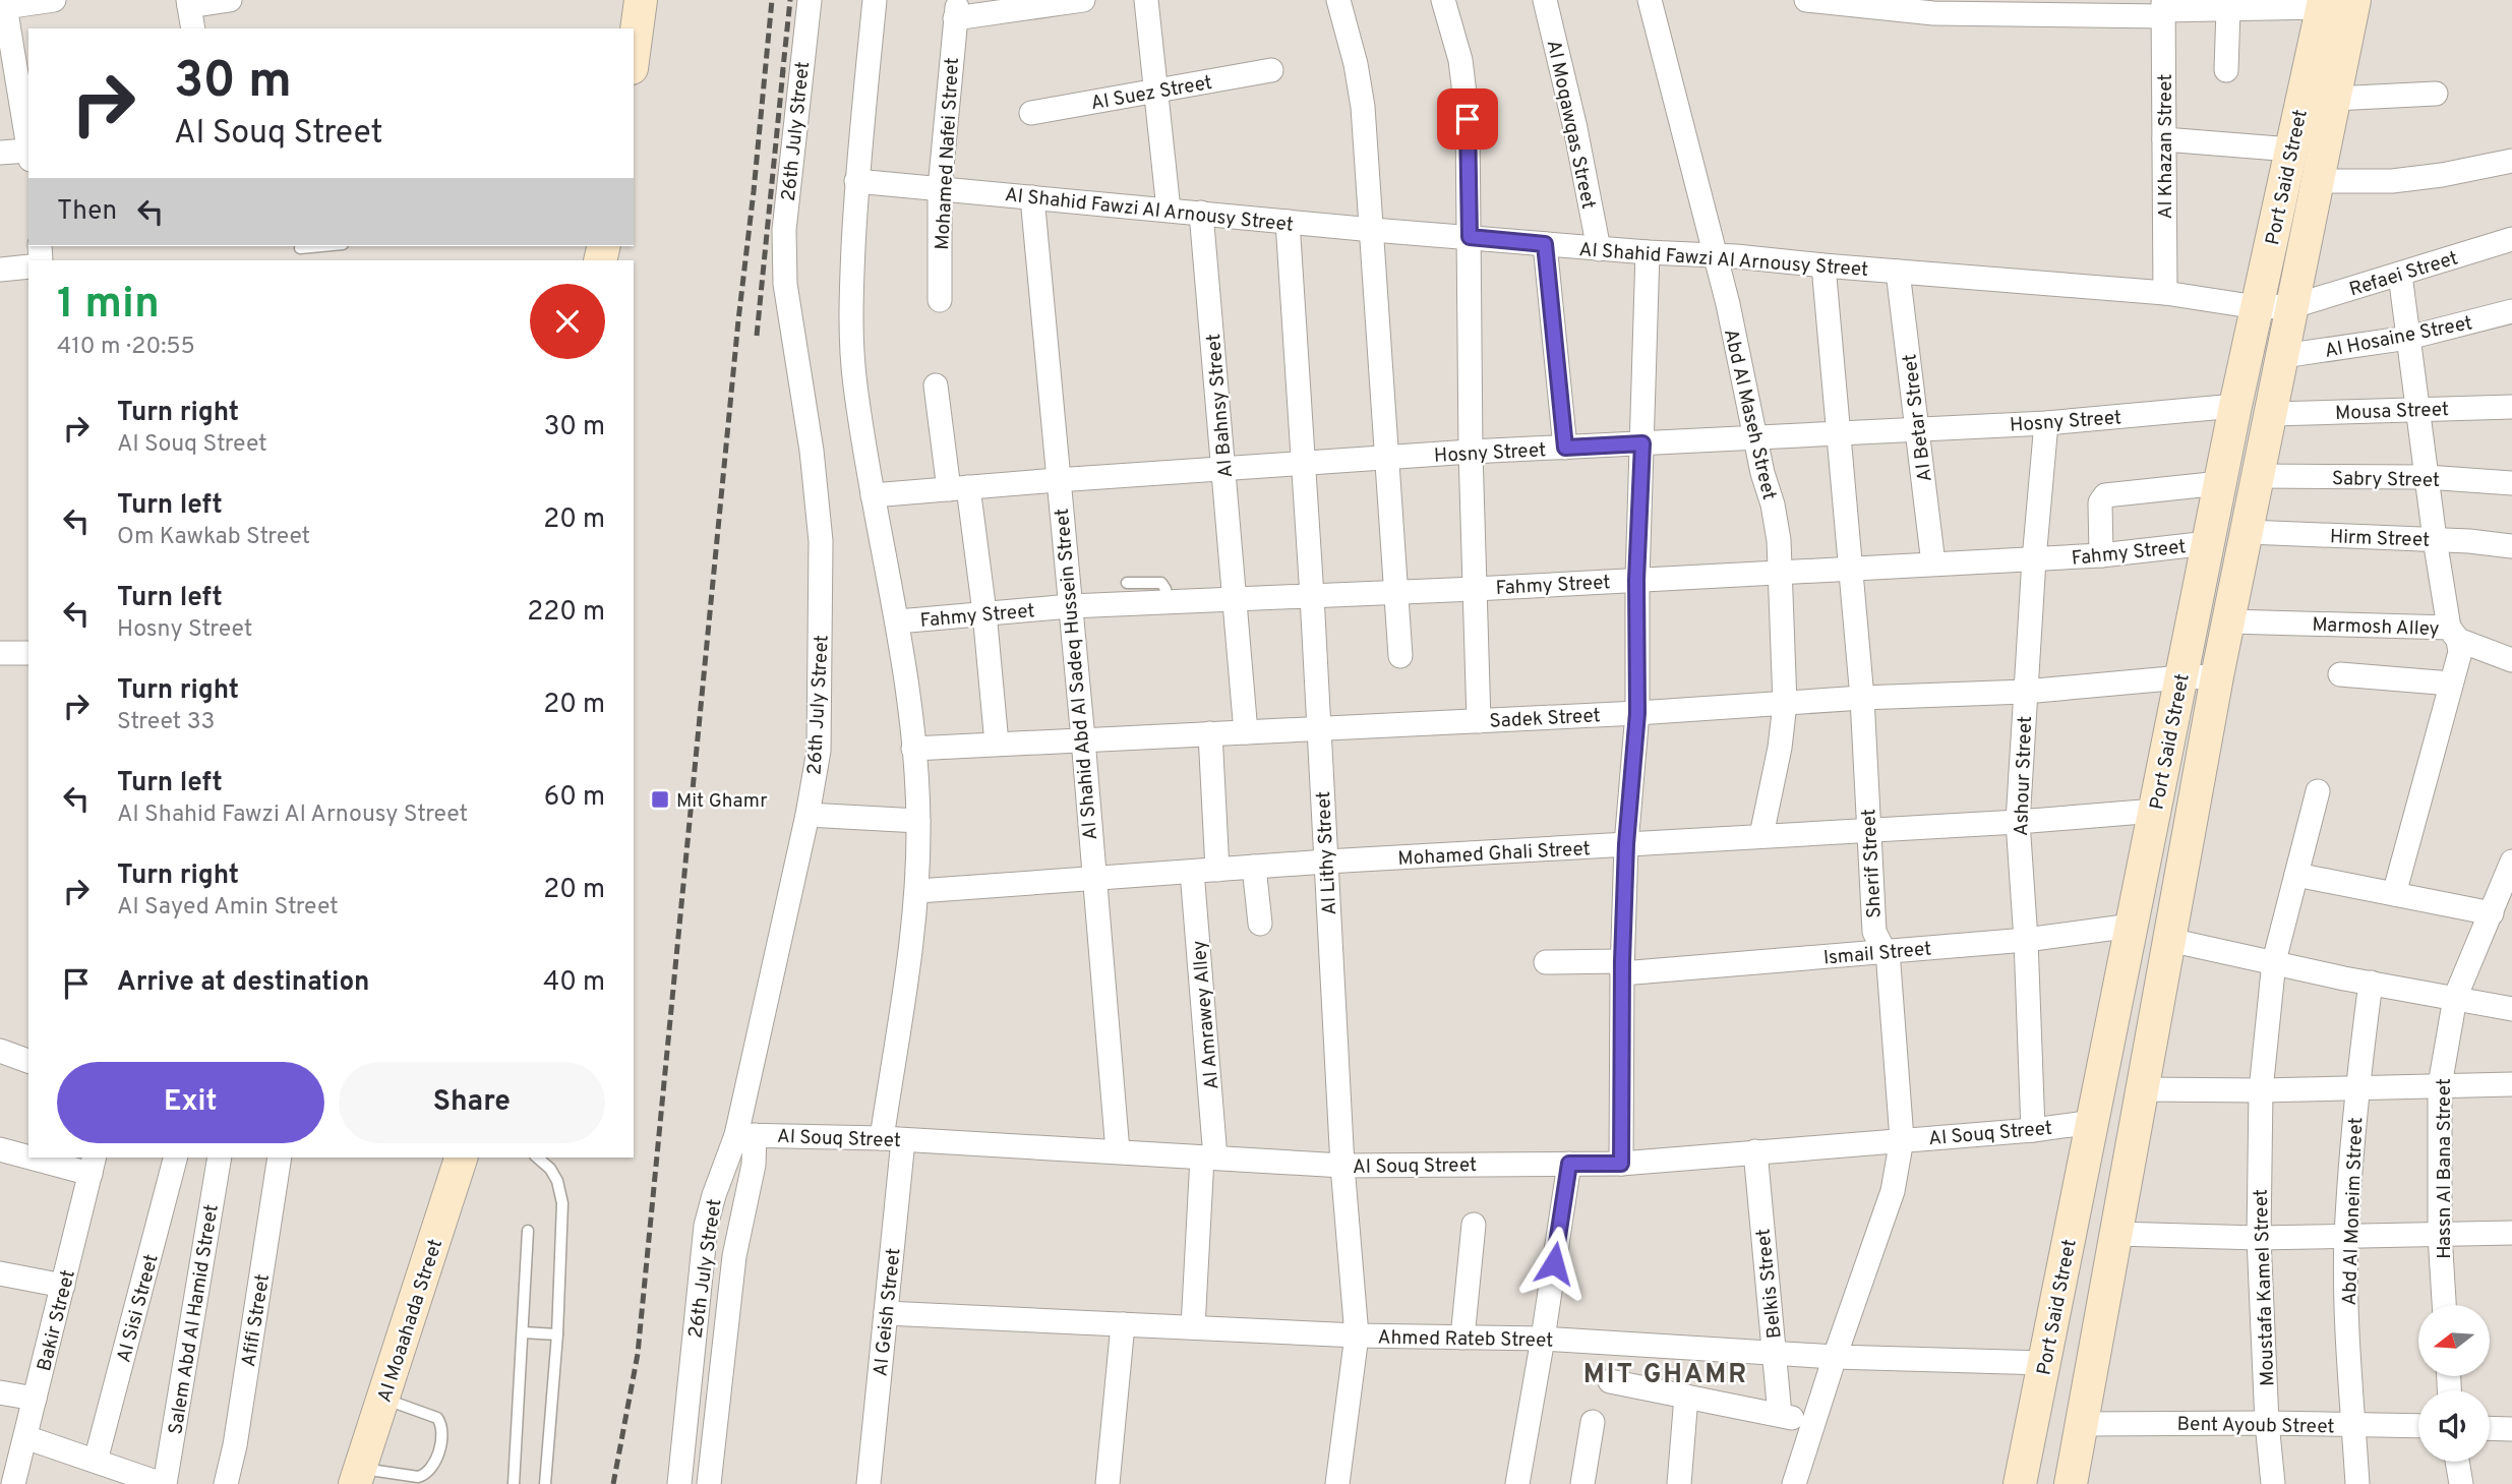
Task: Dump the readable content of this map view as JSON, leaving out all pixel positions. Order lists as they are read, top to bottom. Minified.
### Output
{"streets":{"street":["Al Suez Street","Al Moqawqas Street","26th July Street","Al Khazan Street","Mohamed Nafei Street","Port Said Street","Al Shahid Fawzi Al Arnousy Street","Refaei Street","Al Hosaine Street","Al Bahnsy Street","Mousa Street","Abd Al Maseh Street","Al Betar Street","Hosny Street","Sabry Street","Hirm Street","Fahmy Street","Marmosh Alley","Al Shahid Abd Al Sadeq Hussein Street","Sadek Street","Ashour Street","Mohamed Ghali Street","Al Lithy Street","Sherif Street","Ismail Street","Al Amrawey Alley","Al Souq Street","Hassn Al Bana Street","Abd Al Moneim Street","Belkis Street","Moustafa Kamel Street","Al Sisi Street","Al Geish Street","Salem Abd Al Hamid Street","Bakir Street","Afifi Street","Al Moaahada Street","Ahmed Rateb Street","Bent Ayoub Street"]},"crossings":[["Al Moqawqas Street","Al Shahid Fawzi Al Arnousy Street"],["26th July Street","Al Souq Street"],["Al Khazan Street","Al Shahid Fawzi Al Arnousy Street"],["Mohamed Nafei Street","Al Shahid Fawzi Al Arnousy Street"],["Port Said Street","Al Shahid Fawzi Al Arnousy Street"],["Port Said Street","Refaei Street"],["Port Said Street","Al Hosaine Street"],["Port Said Street","Mousa Street"],["Port Said Street","Hosny Street"],["Port Said Street","Sabry Street"],["Port Said Street","Hirm Street"],["Port Said Street","Fahmy Street"],["Port Said Street","Marmosh Alley"],["Port Said Street","Sadek Street"],["Port Said Street","Mohamed Ghali Street"],["Port Said Street","Ismail Street"],["Port Said Street","Al Souq Street"],["Port Said Street","Ahmed Rateb Street"],["Port Said Street","Bent Ayoub Street"],["Al Shahid Fawzi Al Arnousy Street","Refaei Street"],["Al Shahid Fawzi Al Arnousy Street","Al Bahnsy Street"],["Al Shahid Fawzi Al Arnousy Street","Abd Al Maseh Street"],["Al Shahid Fawzi Al Arnousy Street","Al Betar Street"],["Al Shahid Fawzi Al Arnousy Street","Al Shahid Abd Al Sadeq Hussein Street"],["Al Shahid Fawzi Al Arnousy Street","Al Lithy Street"],["Al Shahid Fawzi Al Arnousy Street","Sherif Street"],["Al Bahnsy Street","Hosny Street"],["Al Bahnsy Street","Fahmy Street"],["Al Bahnsy Street","Sadek Street"],["Abd Al Maseh Street","Hosny Street"],["Abd Al Maseh Street","Fahmy Street"],["Abd Al Maseh Street","Sadek Street"],["Abd Al Maseh Street","Mohamed Ghali Street"],["Al Betar Street","Hosny Street"],["Al Betar Street","Fahmy Street"],["Hosny Street","Al Shahid Abd Al Sadeq Hussein Street"],["Hosny Street","Ashour Street"],["Hosny Street","Al Lithy Street"],["Hosny Street","Sherif Street"],["Fahmy Street","Al Shahid Abd Al Sadeq Hussein Street"],["Fahmy Street","Ashour Street"],["Fahmy Street","Al Lithy Street"],["Fahmy Street","Sherif Street"],["Al Shahid Abd Al Sadeq Hussein Street","Sadek Street"],["Al Shahid Abd Al Sadeq Hussein Street","Mohamed Ghali Street"],["Al Shahid Abd Al Sadeq Hussein Street","Al Souq Street"],["Sadek Street","Ashour Street"],["Sadek Street","Al Lithy Street"],["Sadek Street","Sherif Street"],["Ashour Street","Mohamed Ghali Street"],["Ashour Street","Ismail Street"],["Ashour Street","Al Souq Street"],["Mohamed Ghali Street","Al Lithy Street"],["Mohamed Ghali Street","Sherif Street"],["Mohamed Ghali Street","Al Amrawey Alley"],["Al Lithy Street","Al Souq Street"],["Al Lithy Street","Ahmed Rateb Street"],["Sherif Street","Ismail Street"],["Sherif Street","Al Souq Street"],["Sherif Street","Ahmed Rateb Street"],["Al Amrawey Alley","Al Souq Street"],["Al Amrawey Alley","Ahmed Rateb Street"],["Al Souq Street","Belkis Street"],["Al Souq Street","Al Geish Street"],["Abd Al Moneim Street","Bent Ayoub Street"],["Belkis Street","Ahmed Rateb Street"],["Moustafa Kamel Street","Bent Ayoub Street"],["Al Geish Street","Ahmed Rateb Street"]],"districts":["MIT GHAMR"],"places":{"transit":["Mit Ghamr"]},"north":"left","page":{"turn":["30 m","Al Souq Street"],"then":"Then","heading":["1 min","410 m · 20:55"],"list":[{"name":"Turn right","note":"Al Souq Street","value":"30 m"},{"name":"Turn left","note":"Om Kawkab Street","value":"20 m"},{"name":"Turn left","note":"Hosny Street","value":"220 m"},{"name":"Turn right","note":"Street 33","value":"20 m"},{"name":"Turn left","note":"Al Shahid Fawzi Al Arnousy Street","value":"60 m"},{"name":"Turn right","note":"Al Sayed Amin Street","value":"20 m"},{"name":"Arrive at destination","value":"40 m"}],"buttons":["Exit","Share"]}}
